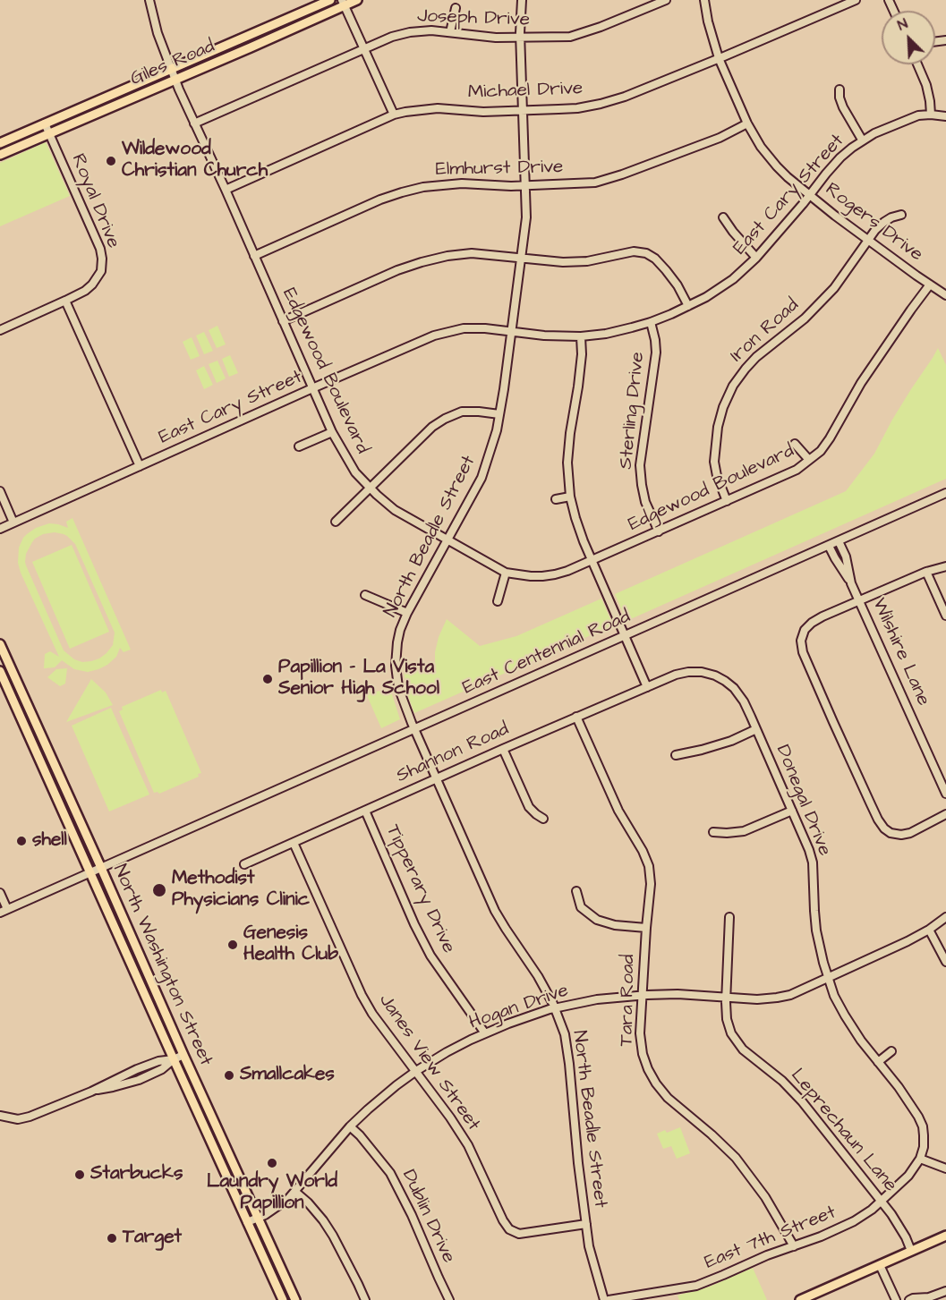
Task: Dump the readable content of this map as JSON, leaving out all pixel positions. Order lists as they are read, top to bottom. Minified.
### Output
{"streets":{"main road":["Giles Road","North Washington Street"],"street":["Joseph Drive","Michael Drive","Elmhurst Drive","East Cary Street","Royal Drive","Rogers Drive","Iron Road","Edgewood Boulevard","Sterling Drive","North Beadle Street","Wilshire Lane","East Centennial Road","Shannon Road","Donegal Drive","Tipperary Drive","Tara Road","Hogan Drive","Janes View Street","Leprechaun Lane","Dublin Drive","East 7th Street"]},"crossings":[["Joseph Drive","Edgewood Boulevard"],["Joseph Drive","North Beadle Street"],["Giles Road","Royal Drive"],["Giles Road","Edgewood Boulevard"],["Michael Drive","Rogers Drive"],["Michael Drive","Edgewood Boulevard"],["Michael Drive","North Beadle Street"],["Elmhurst Drive","Rogers Drive"],["Elmhurst Drive","Edgewood Boulevard"],["Elmhurst Drive","North Beadle Street"],["East Cary Street","Rogers Drive"],["East Cary Street","Edgewood Boulevard"],["East Cary Street","Sterling Drive"],["East Cary Street","North Beadle Street"],["Rogers Drive","Iron Road"],["Rogers Drive","Edgewood Boulevard"],["Iron Road","Edgewood Boulevard"],["Edgewood Boulevard","Sterling Drive"],["Edgewood Boulevard","North Beadle Street"],["North Beadle Street","East Centennial Road"],["North Beadle Street","Shannon Road"],["North Beadle Street","Hogan Drive"],["North Beadle Street","Janes View Street"],["North Beadle Street","East 7th Street"],["Wilshire Lane","East Centennial Road"],["East Centennial Road","North Washington Street"],["Shannon Road","Donegal Drive"],["Shannon Road","Tipperary Drive"],["Shannon Road","Tara Road"],["Shannon Road","Janes View Street"],["Donegal Drive","Hogan Drive"],["Donegal Drive","East 7th Street"],["Tipperary Drive","Hogan Drive"],["North Washington Street","Hogan Drive"],["Tara Road","Hogan Drive"],["Tara Road","East 7th Street"],["Hogan Drive","Janes View Street"],["Hogan Drive","Leprechaun Lane"],["Hogan Drive","Dublin Drive"],["Leprechaun Lane","East 7th Street"]],"places":["Wildewood Christian Church","Papillion - La Vista Senior High School","shell","Methodist Physicians Clinic","Genesis Health Club","Smallcakes","Laundry World Papillion","Starbucks","Target"],"north":"top left"}
